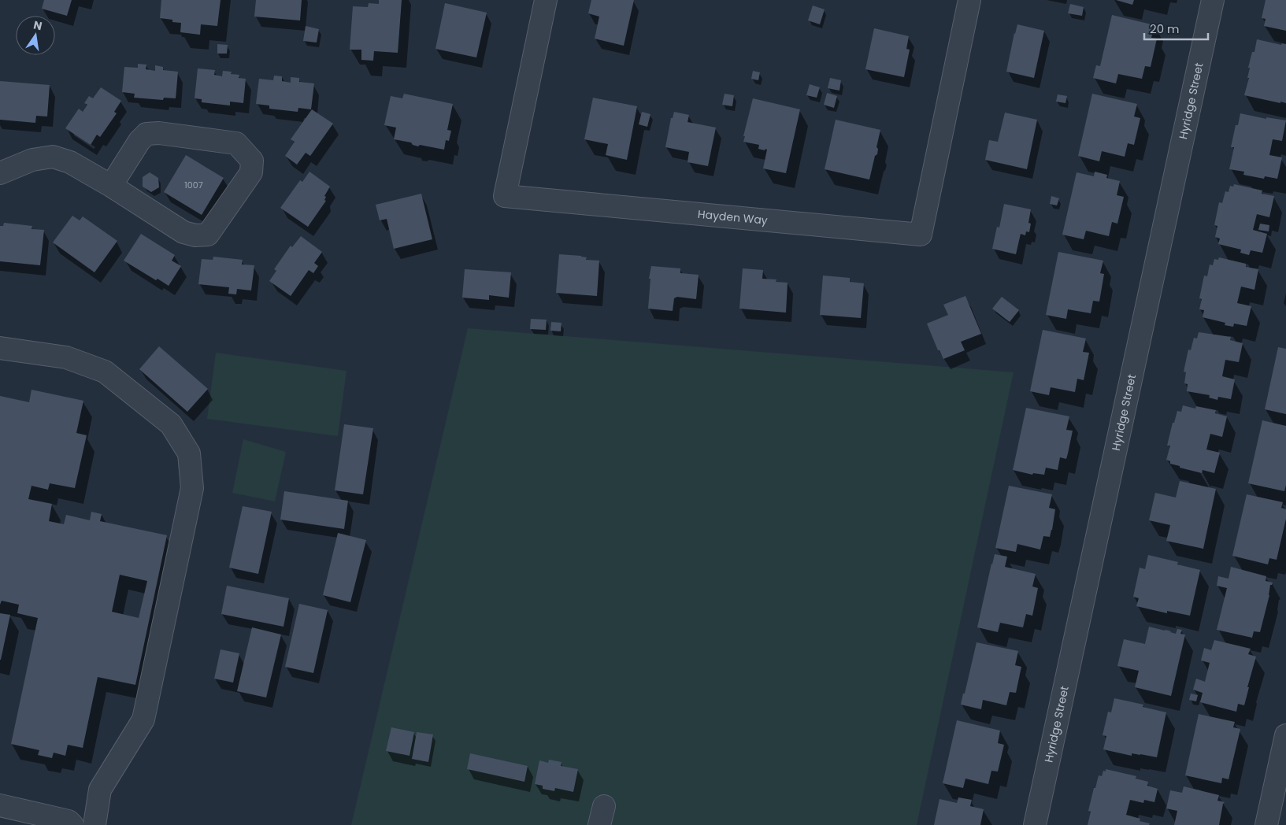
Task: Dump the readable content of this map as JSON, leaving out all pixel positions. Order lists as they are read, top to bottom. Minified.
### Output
{"streets":{"street":["Hyridge Street","Hayden Way"]},"house_numbers":["1007"],"scale_bar":"20 m","north":"top"}
